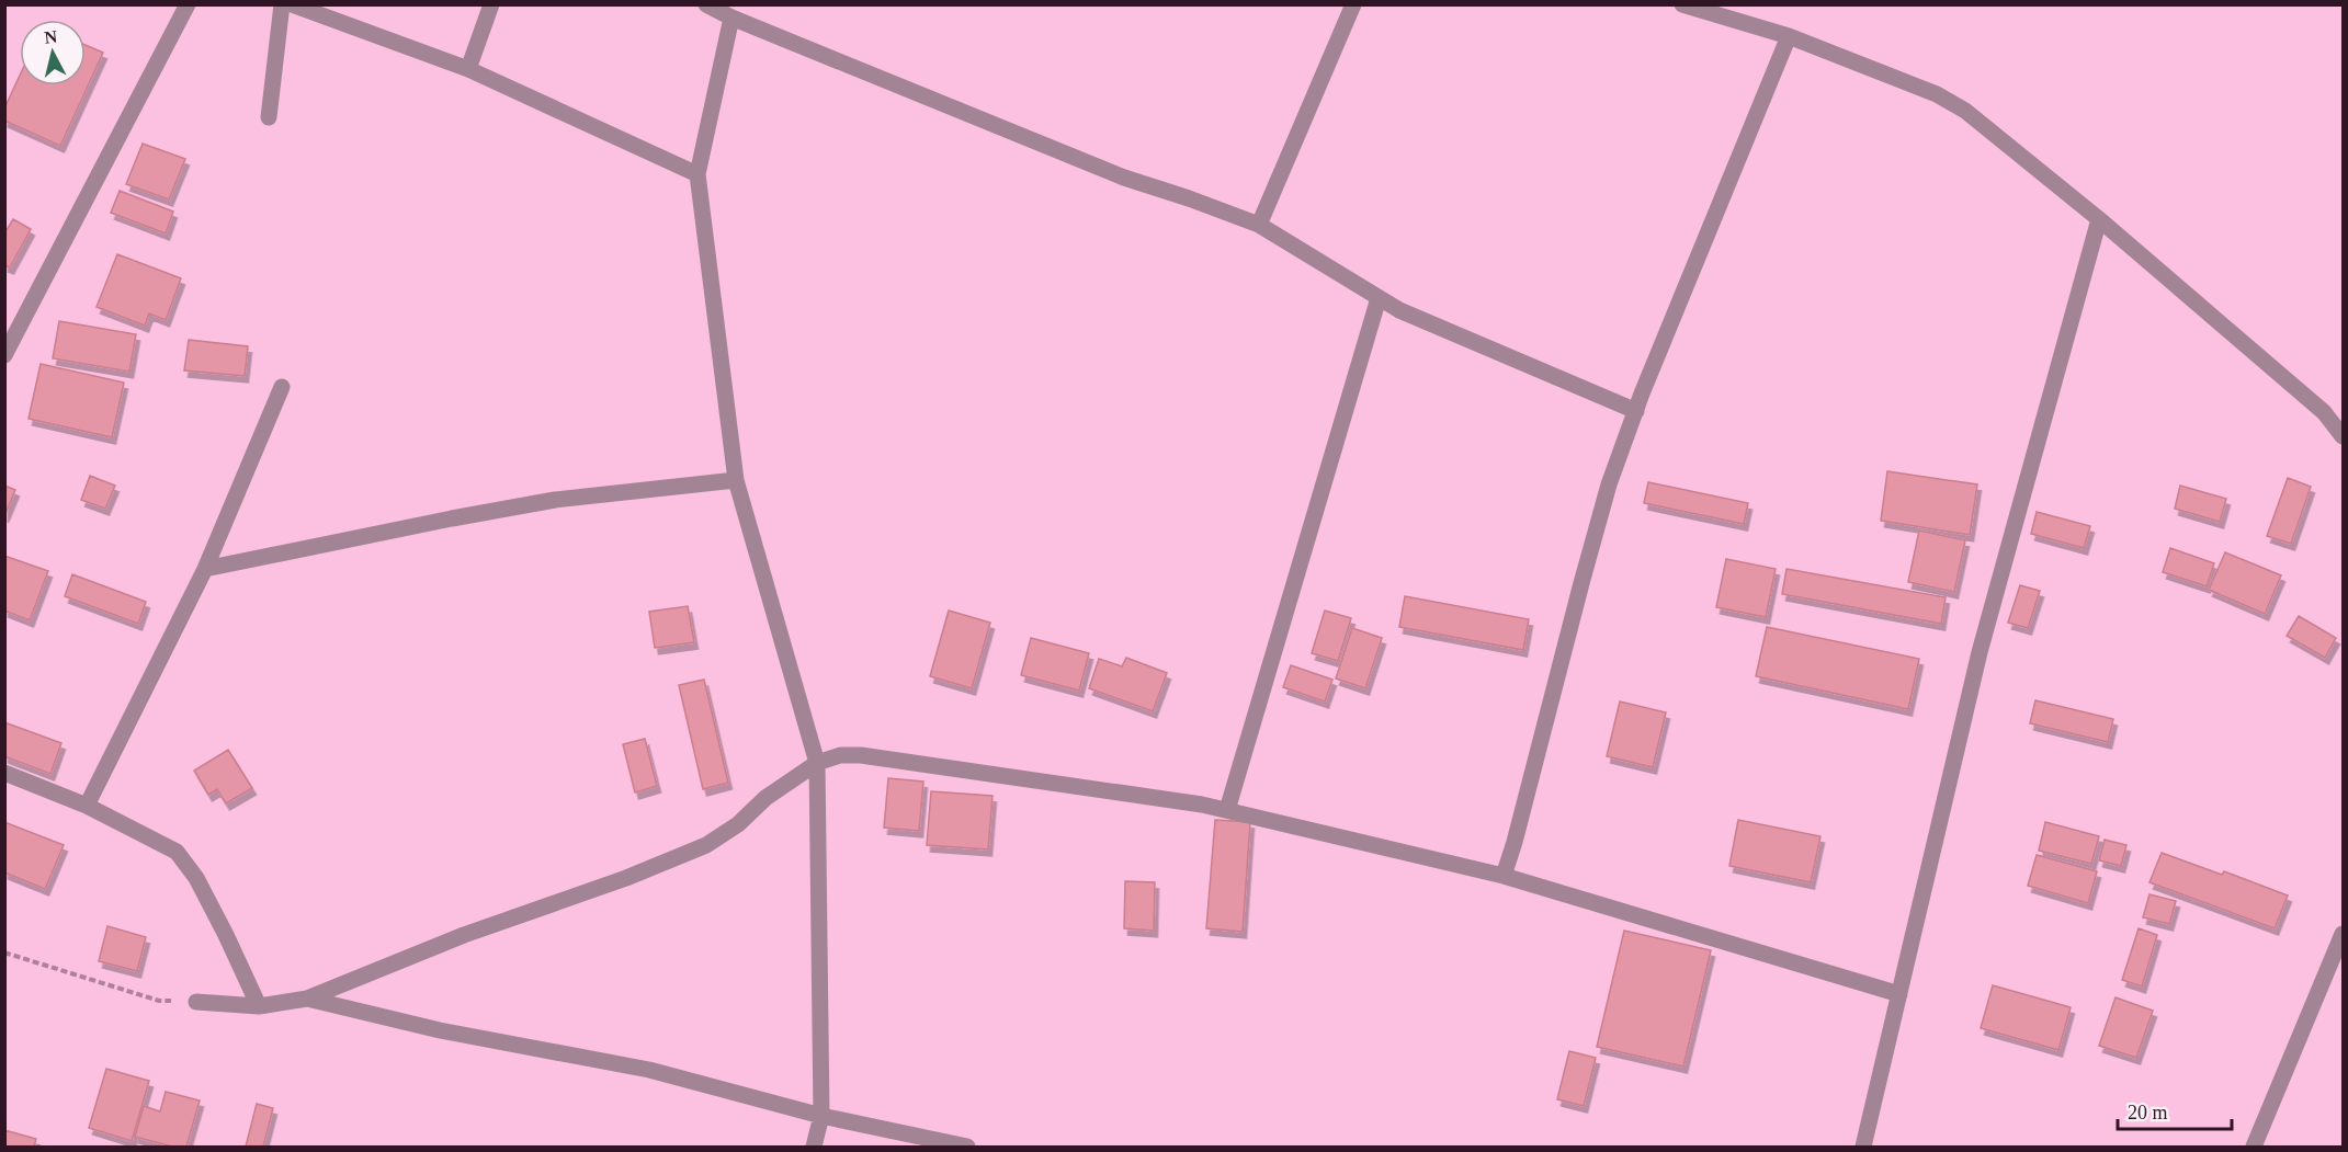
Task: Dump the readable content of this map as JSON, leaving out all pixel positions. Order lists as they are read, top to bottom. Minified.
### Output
{"scale_bar":"20 m","north":"top"}
